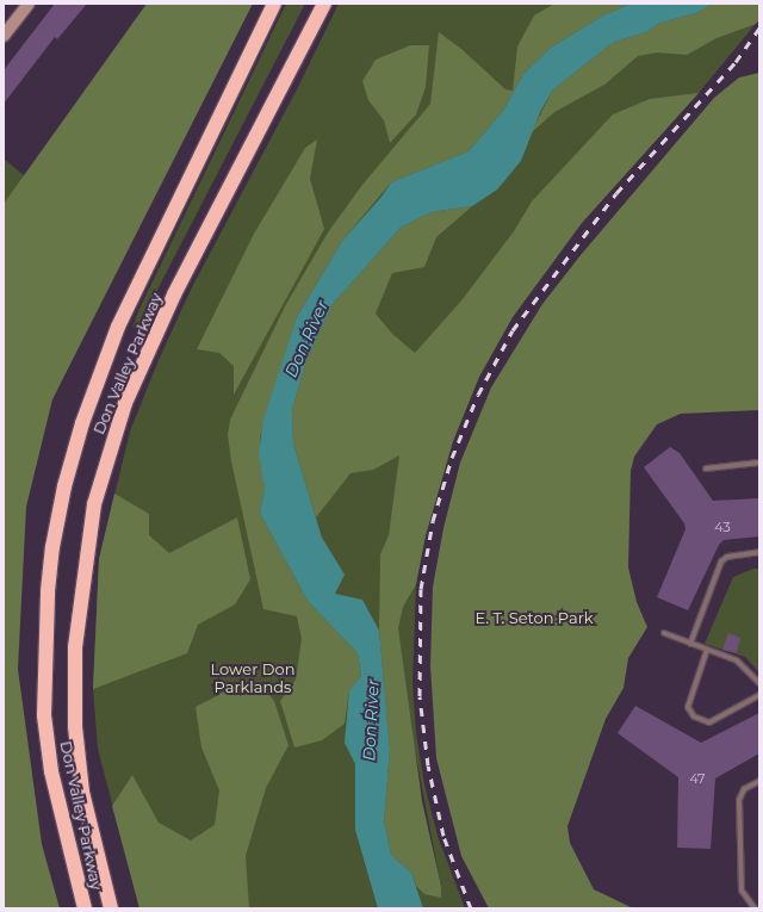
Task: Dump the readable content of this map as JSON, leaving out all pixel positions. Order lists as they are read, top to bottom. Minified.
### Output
{"streets":{"highway":["Don Valley Parkway"]},"water":["Don River"],"parks":["E. T. Seton Park","Lower Don Parklands"],"house_numbers":["43","47"]}
